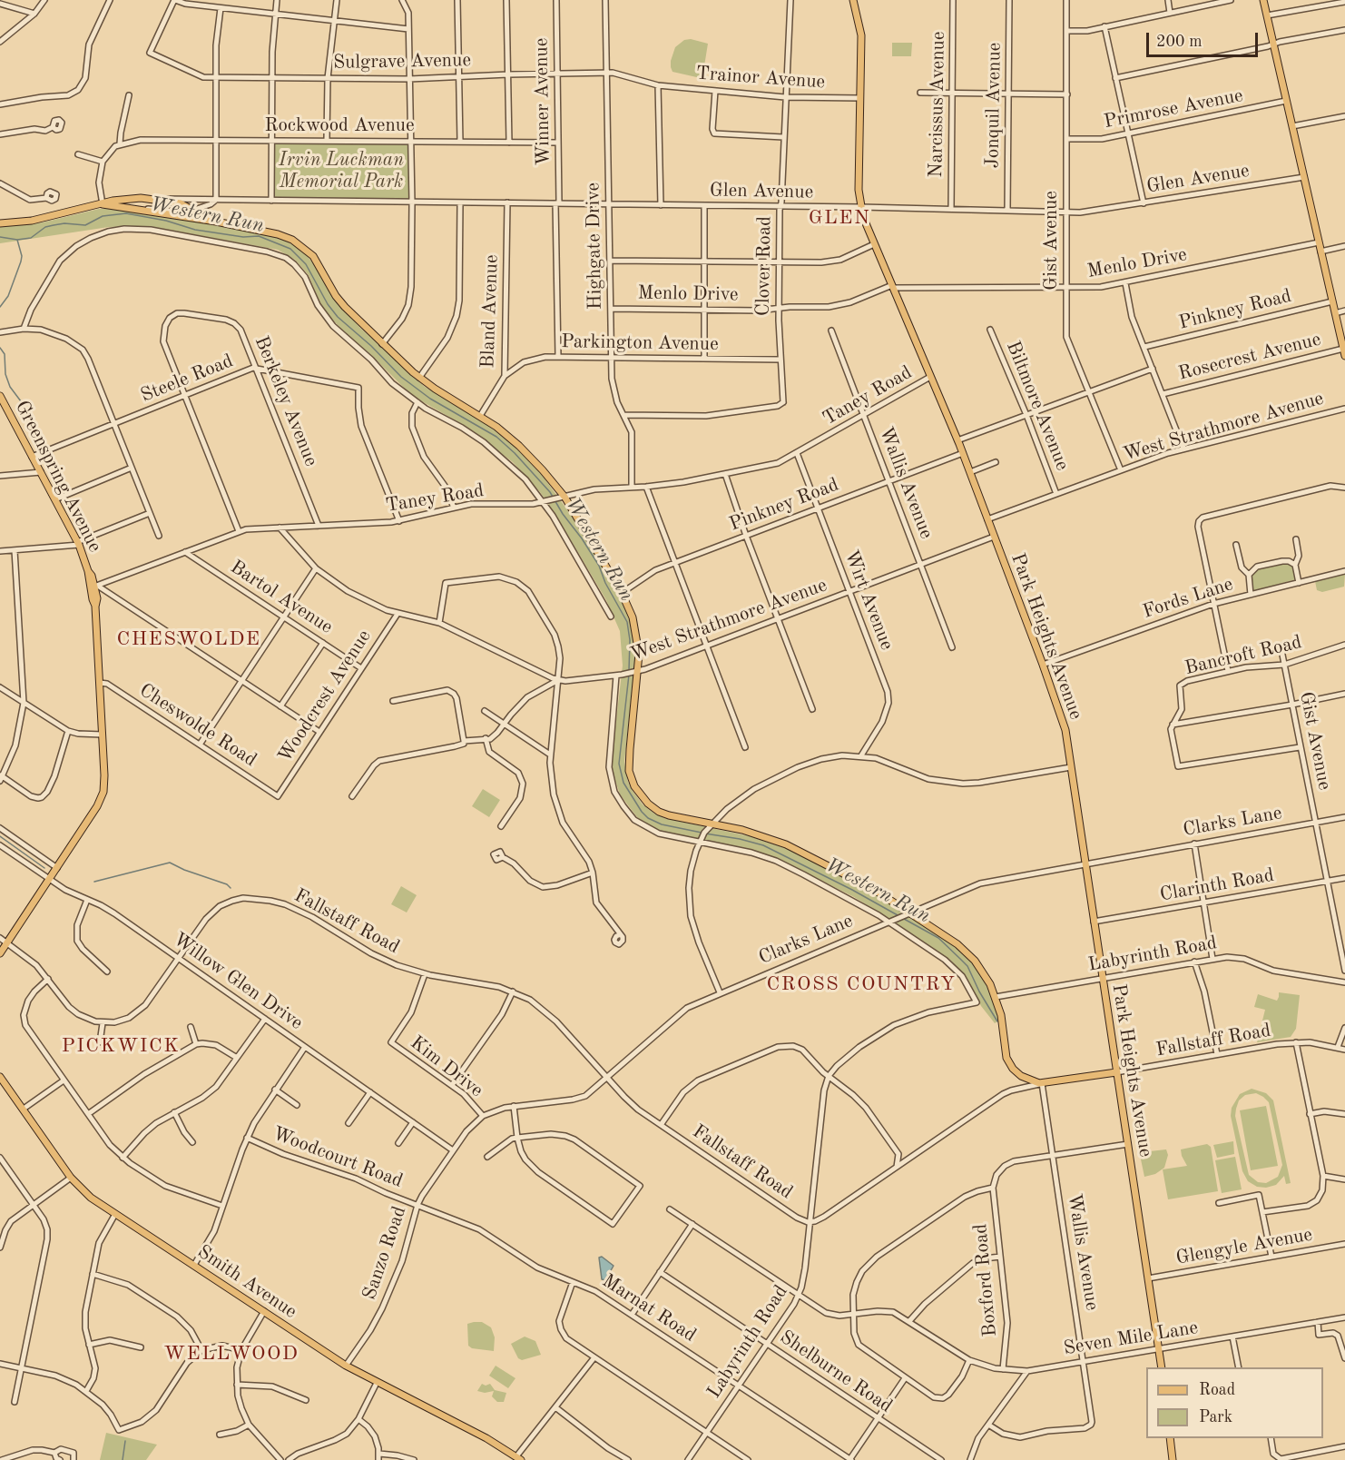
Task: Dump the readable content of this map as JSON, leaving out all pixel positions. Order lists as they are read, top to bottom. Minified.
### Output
{"streets":{"main road":["Greenspring Avenue","Park Heights Avenue","Fallstaff Road","Smith Avenue"],"street":["Sulgrave Avenue","Trainor Avenue","Winner Avenue","Narcissus Avenue","Jonquil Avenue","Primrose Avenue","Rockwood Avenue","Glen Avenue","Gist Avenue","Highgate Drive","Menlo Drive","Clover Road","Pinkney Road","Bland Avenue","Parkington Avenue","Rosecrest Avenue","Steele Road","Taney Road","Berkeley Avenue","Biltmore Avenue","West Strathmore Avenue","Wallis Avenue","Bartol Avenue","Fords Lane","Wirt Avenue","Bancroft Road","Woodcrest Avenue","Cheswolde Road","Clarks Lane","Clarinth Road","Labyrinth Road","Willow Glen Drive","Kim Drive","Woodcourt Road","Glengyle Avenue","Sanzo Road","Boxford Road","Marnat Road","Seven Mile Lane","Shelburne Road"]},"crossings":[["Sulgrave Avenue","Trainor Avenue"],["Sulgrave Avenue","Winner Avenue"],["Sulgrave Avenue","Highgate Drive"],["Trainor Avenue","Clover Road"],["Trainor Avenue","Park Heights Avenue"],["Winner Avenue","Rockwood Avenue"],["Winner Avenue","Glen Avenue"],["Winner Avenue","Parkington Avenue"],["Narcissus Avenue","Glen Avenue"],["Jonquil Avenue","Glen Avenue"],["Primrose Avenue","Gist Avenue"],["Glen Avenue","Gist Avenue"],["Glen Avenue","Highgate Drive"],["Glen Avenue","Clover Road"],["Glen Avenue","Bland Avenue"],["Glen Avenue","Park Heights Avenue"],["Gist Avenue","Menlo Drive"],["Gist Avenue","West Strathmore Avenue"],["Gist Avenue","Bancroft Road"],["Gist Avenue","Clarks Lane"],["Gist Avenue","Clarinth Road"],["Highgate Drive","Menlo Drive"],["Highgate Drive","Clover Road"],["Highgate Drive","Parkington Avenue"],["Highgate Drive","Taney Road"],["Menlo Drive","Clover Road"],["Menlo Drive","Park Heights Avenue"],["Clover Road","Parkington Avenue"],["Pinkney Road","Wallis Avenue"],["Pinkney Road","Wirt Avenue"],["Pinkney Road","Park Heights Avenue"],["Bland Avenue","Parkington Avenue"],["Steele Road","Taney Road"],["Steele Road","Berkeley Avenue"],["Steele Road","Greenspring Avenue"],["Taney Road","Berkeley Avenue"],["Taney Road","West Strathmore Avenue"],["Taney Road","Greenspring Avenue"],["Taney Road","Wallis Avenue"],["Taney Road","Bartol Avenue"],["Taney Road","Wirt Avenue"],["Taney Road","Park Heights Avenue"],["Biltmore Avenue","West Strathmore Avenue"],["West Strathmore Avenue","Wallis Avenue"],["West Strathmore Avenue","Wirt Avenue"],["West Strathmore Avenue","Park Heights Avenue"],["West Strathmore Avenue","Woodcrest Avenue"],["Greenspring Avenue","Cheswolde Road"],["Greenspring Avenue","Willow Glen Drive"],["Wallis Avenue","Fallstaff Road"],["Wallis Avenue","Seven Mile Lane"],["Bartol Avenue","Woodcrest Avenue"],["Fords Lane","Park Heights Avenue"],["Park Heights Avenue","Clarks Lane"],["Park Heights Avenue","Clarinth Road"],["Park Heights Avenue","Fallstaff Road"],["Park Heights Avenue","Labyrinth Road"],["Park Heights Avenue","Glengyle Avenue"],["Park Heights Avenue","Seven Mile Lane"],["Woodcrest Avenue","Cheswolde Road"],["Clarks Lane","Fallstaff Road"],["Clarks Lane","Willow Glen Drive"],["Clarks Lane","Kim Drive"],["Clarks Lane","Sanzo Road"],["Fallstaff Road","Labyrinth Road"],["Fallstaff Road","Willow Glen Drive"],["Fallstaff Road","Kim Drive"],["Labyrinth Road","Marnat Road"],["Labyrinth Road","Seven Mile Lane"],["Labyrinth Road","Shelburne Road"],["Willow Glen Drive","Sanzo Road"],["Woodcourt Road","Sanzo Road"],["Woodcourt Road","Marnat Road"],["Sanzo Road","Smith Avenue"],["Sanzo Road","Marnat Road"],["Boxford Road","Seven Mile Lane"]],"districts":["GLEN","CHESWOLDE","CROSS COUNTRY","PICKWICK","WELLWOOD"],"water":["Western Run"],"parks":["Irvin Luckman Memorial Park"],"legend":["Road","Park"],"scale_bar":"200 m"}
